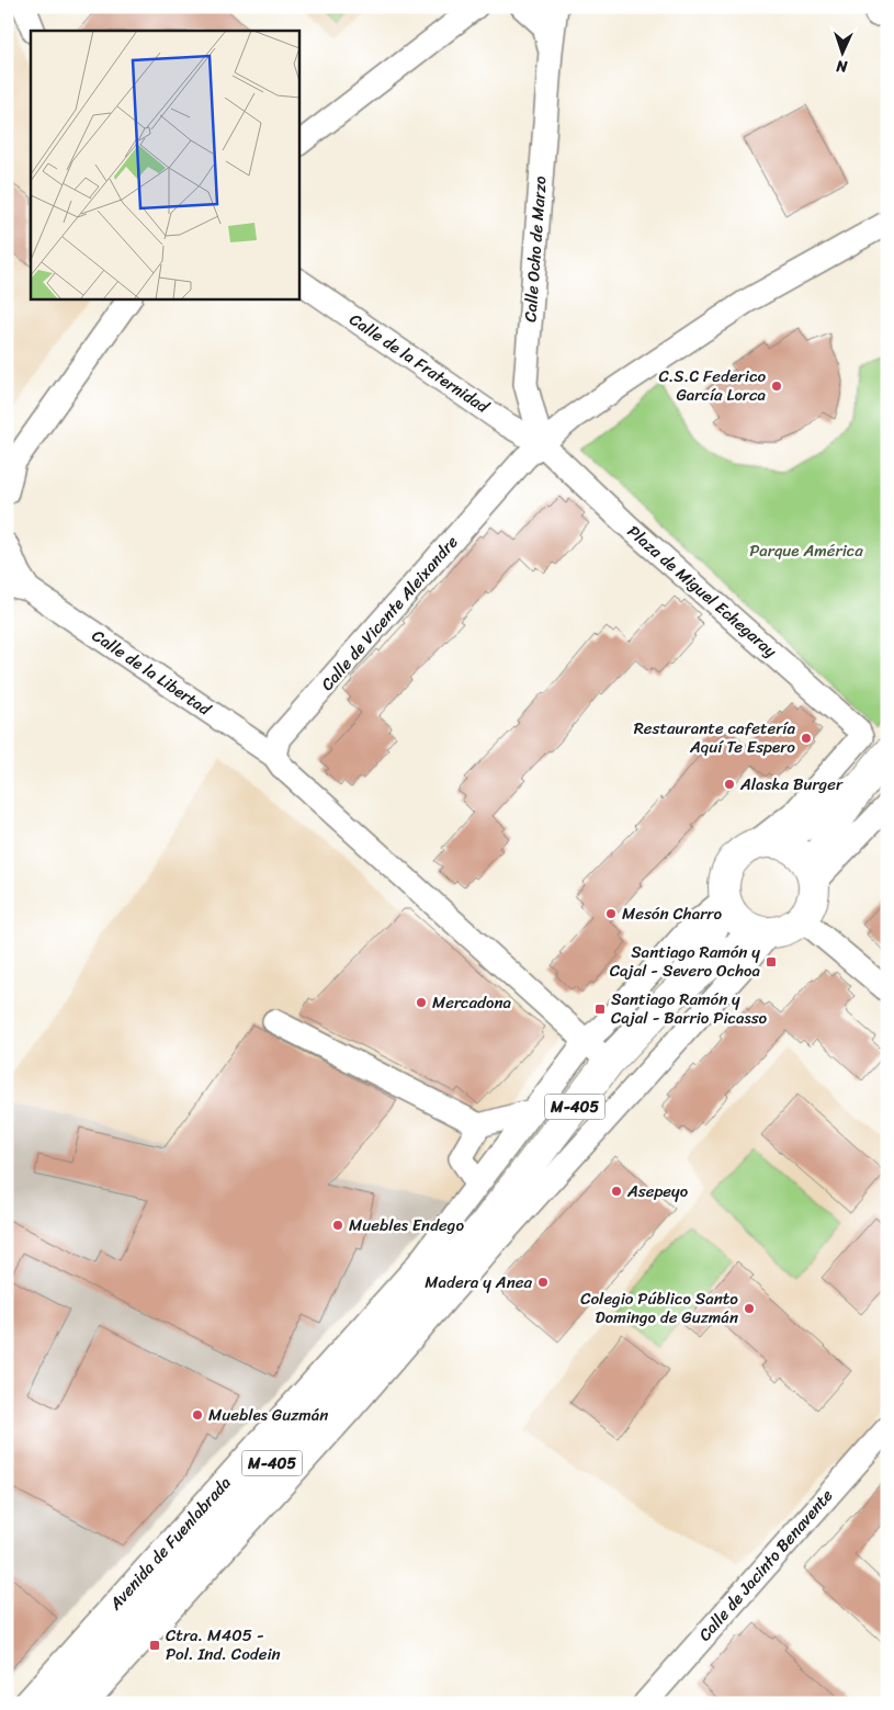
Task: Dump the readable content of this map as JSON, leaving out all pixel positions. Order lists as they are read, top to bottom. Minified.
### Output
{"streets":{"main road":["M-405","Avenida de Fuenlabrada"],"street":["Calle Ocho de Marzo","Calle de la Fraternidad","Plaza de Miguel Echegaray","Calle de Vicente Aleixandre","Calle de la Libertad","Calle de Jacinto Benavente"]},"crossings":[["Calle Ocho de Marzo","Calle de la Fraternidad"],["Calle Ocho de Marzo","Plaza de Miguel Echegaray"],["Calle Ocho de Marzo","Calle de Vicente Aleixandre"],["Calle de la Fraternidad","Plaza de Miguel Echegaray"],["Calle de la Fraternidad","Calle de Vicente Aleixandre"],["Plaza de Miguel Echegaray","Calle de Vicente Aleixandre"],["Plaza de Miguel Echegaray","M-405"],["Plaza de Miguel Echegaray","Avenida de Fuenlabrada"],["Calle de Vicente Aleixandre","Calle de la Libertad"],["M-405","Avenida de Fuenlabrada"]],"parks":["Parque América"],"places":{"other":["C.S.C Federico García Lorca","Restaurante cafetería Aquí Te Espero","Alaska Burger","Mesón Charro","Mercadona","Asepeyo","Muebles Endego","Madera y Anea","Colegio Público Santo Domingo de Guzmán","Muebles Guzmán"],"transit":["Santiago Ramón y Cajal - Severo Ochoa","Santiago Ramón y Cajal - Barrio Picasso","Ctra. M405 - Pol. Ind. Codein"]},"north":"bottom"}
